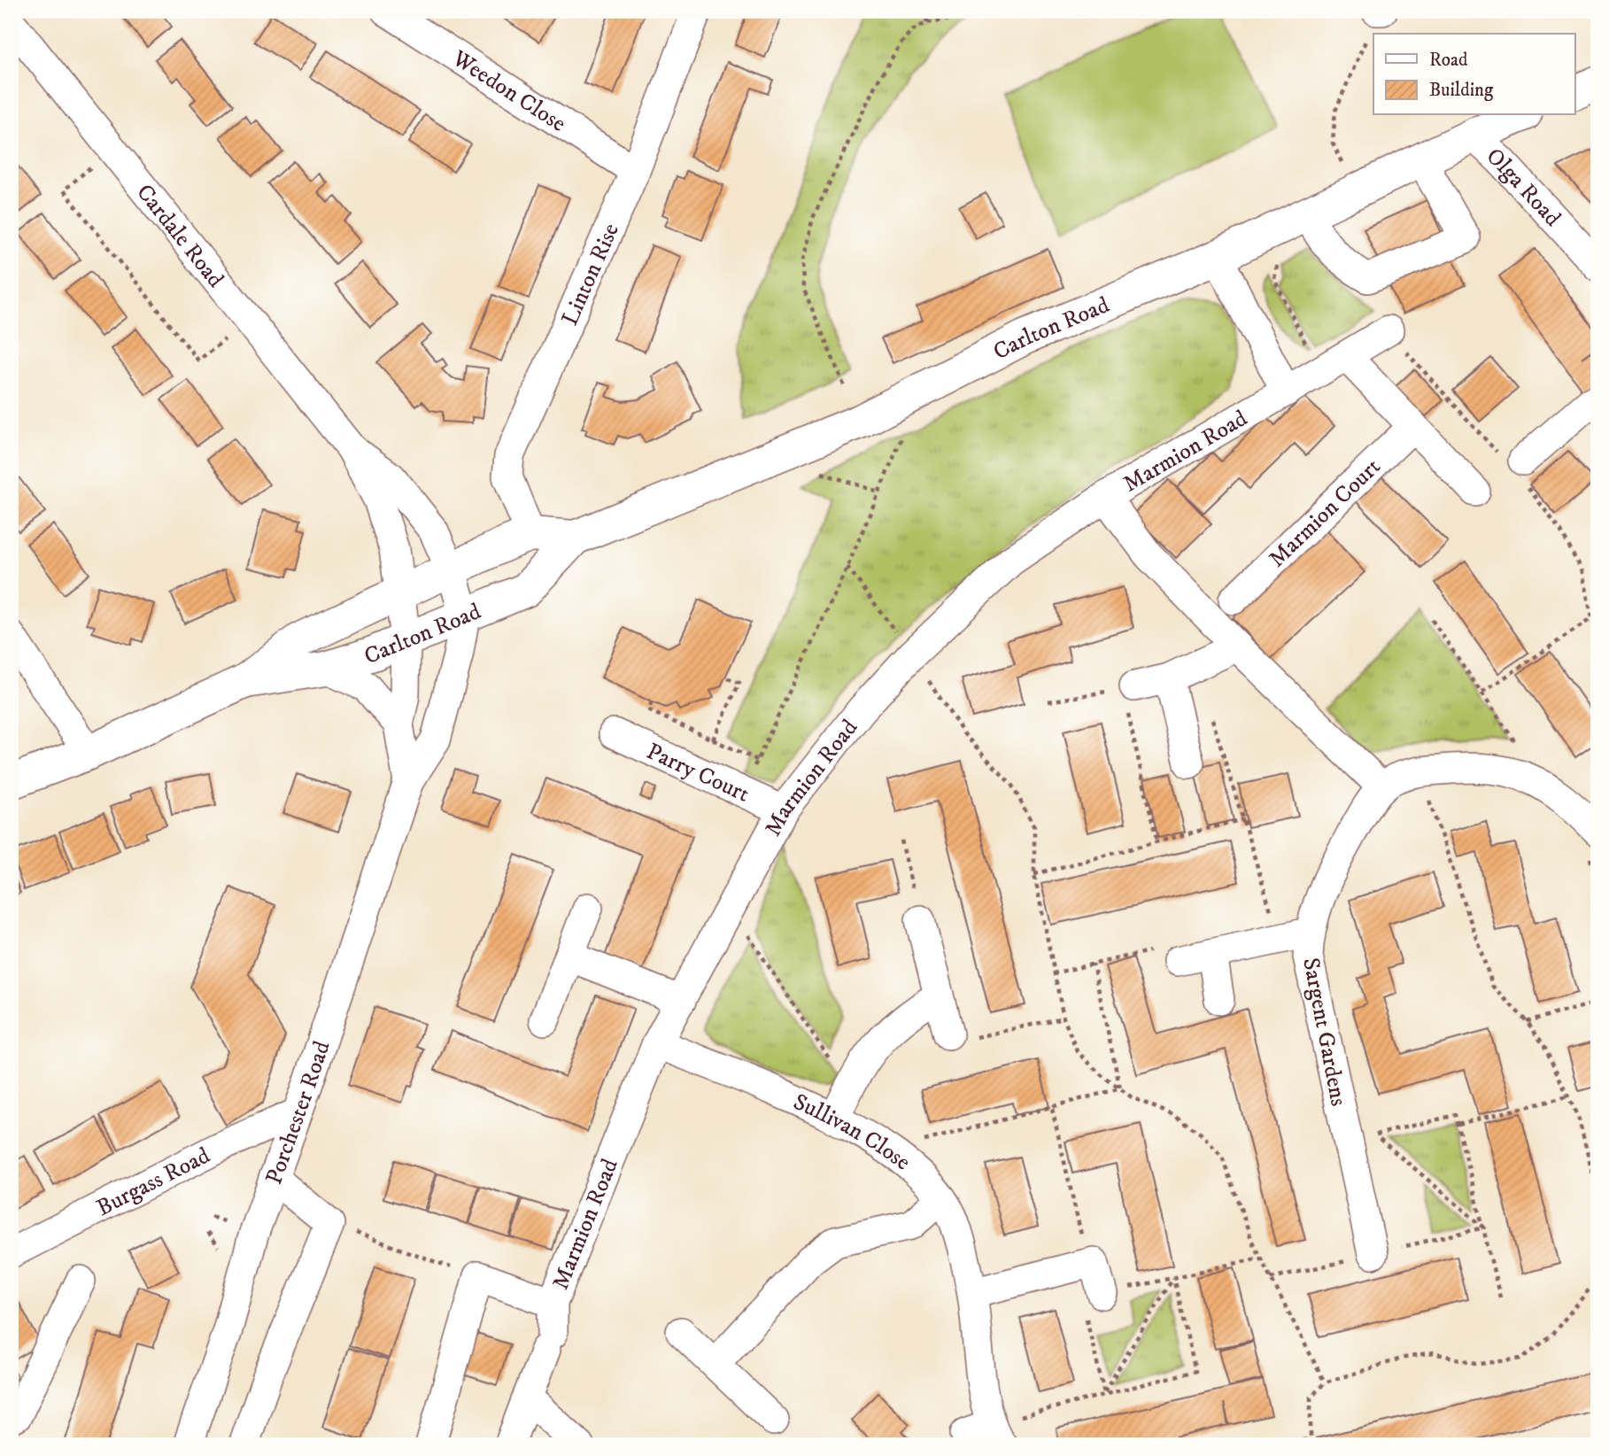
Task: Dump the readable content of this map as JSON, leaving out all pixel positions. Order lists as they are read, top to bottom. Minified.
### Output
{"streets":{"main road":["Carlton Road"],"street":["Weedon Close","Olga Road","Cardale Road","Linton Rise","Marmion Road","Marmion Court","Parry Court","Sargent Gardens","Porchester Road","Sullivan Close","Burgass Road"]},"crossings":[["Weedon Close","Linton Rise"],["Olga Road","Carlton Road"],["Cardale Road","Carlton Road"],["Cardale Road","Porchester Road"],["Linton Rise","Carlton Road"],["Carlton Road","Porchester Road"],["Marmion Road","Parry Court"],["Marmion Road","Sullivan Close"],["Porchester Road","Burgass Road"]],"legend":["Road","Building"]}
